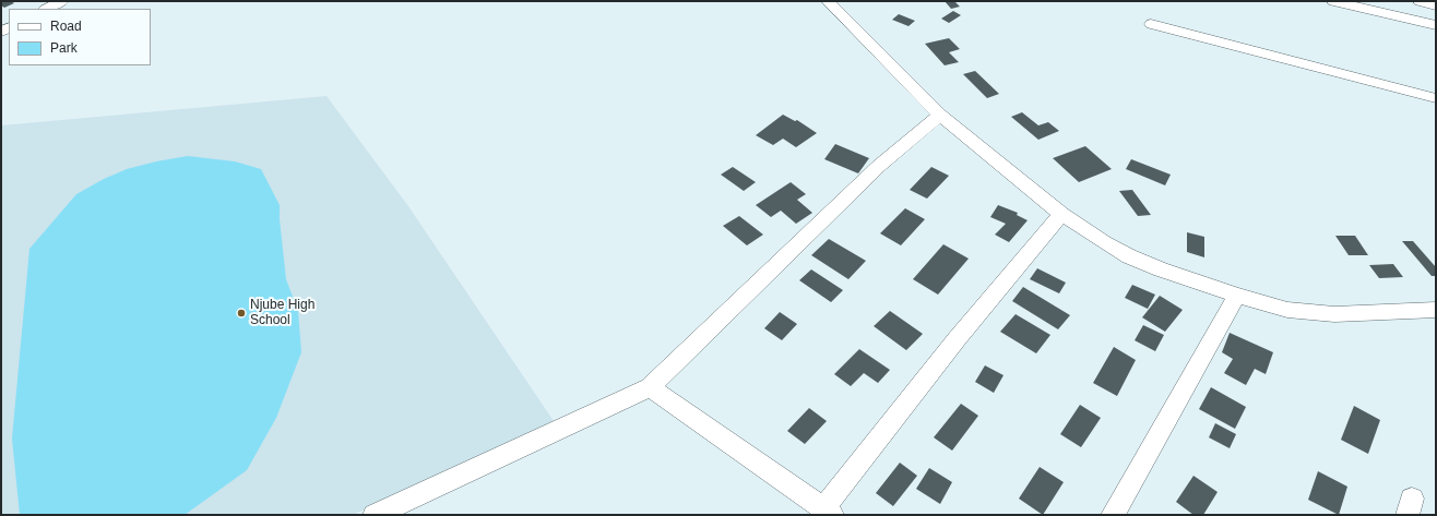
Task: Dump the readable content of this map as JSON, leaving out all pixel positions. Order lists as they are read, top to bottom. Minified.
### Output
{"places":["Njube High School"],"legend":["Road","Park"]}
